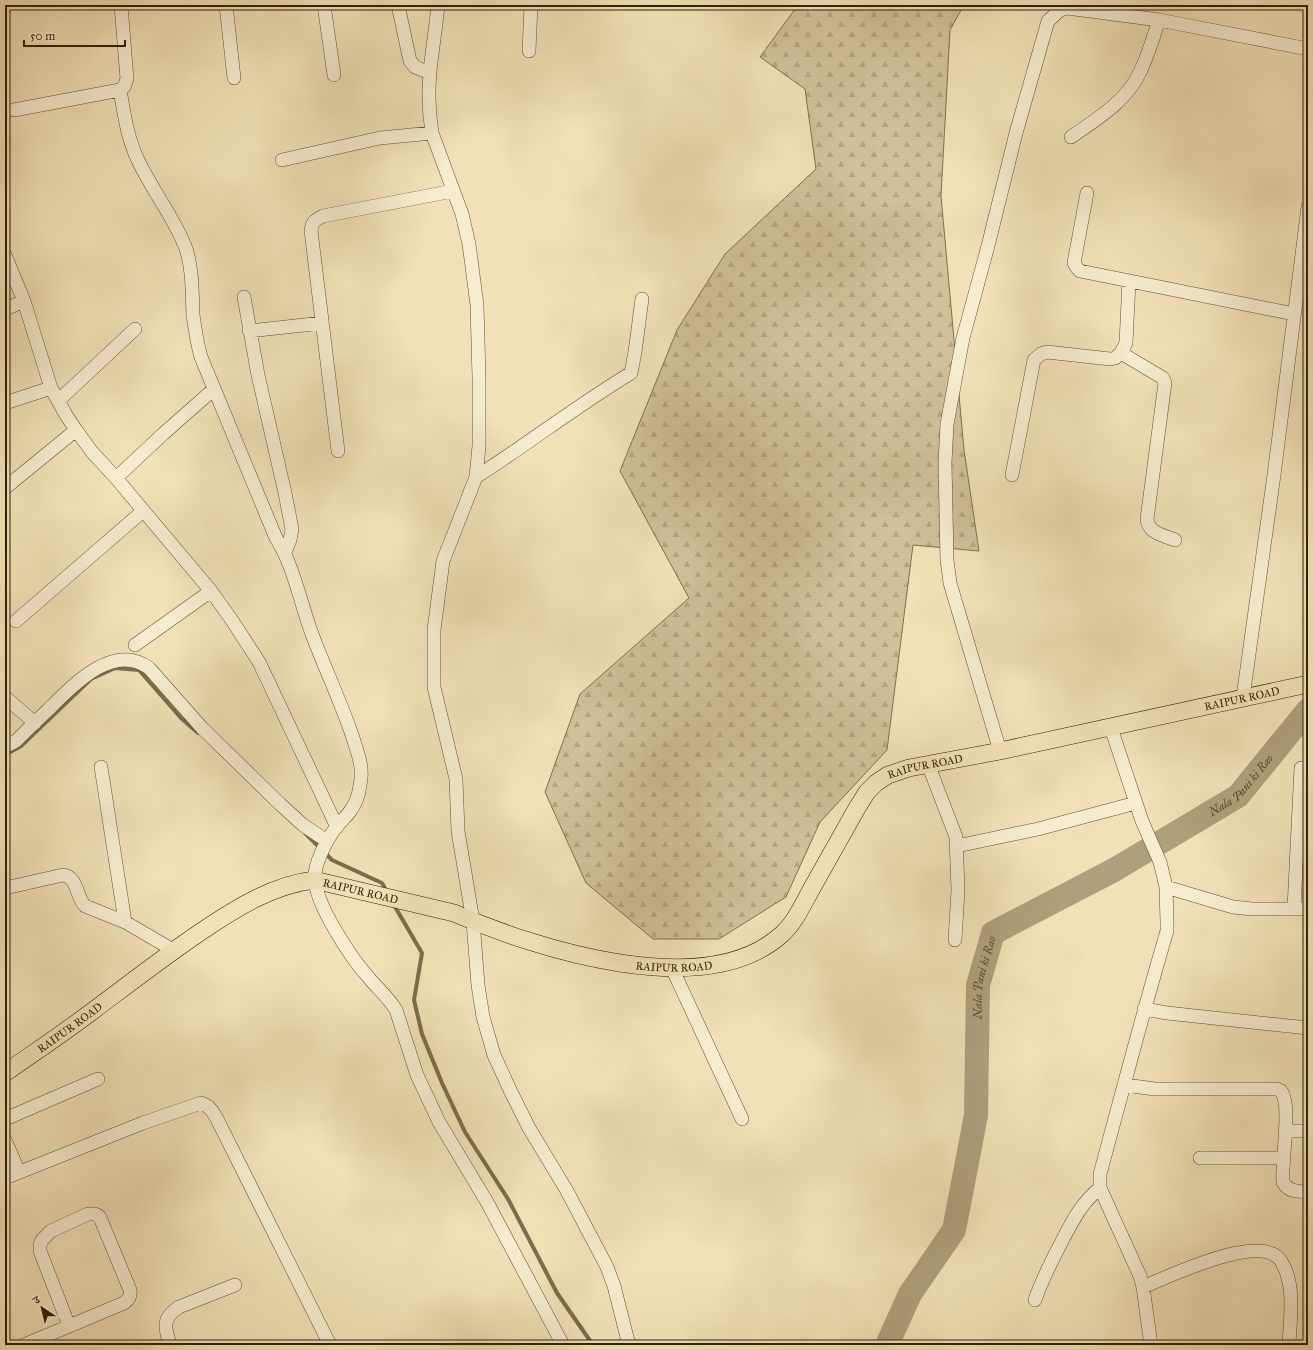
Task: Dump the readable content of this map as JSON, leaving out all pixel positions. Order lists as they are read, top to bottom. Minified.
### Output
{"streets":{"main road":["RAIPUR ROAD"]},"water":["Nala Pani ki Rao"],"scale_bar":"50 m","north":"top left"}
